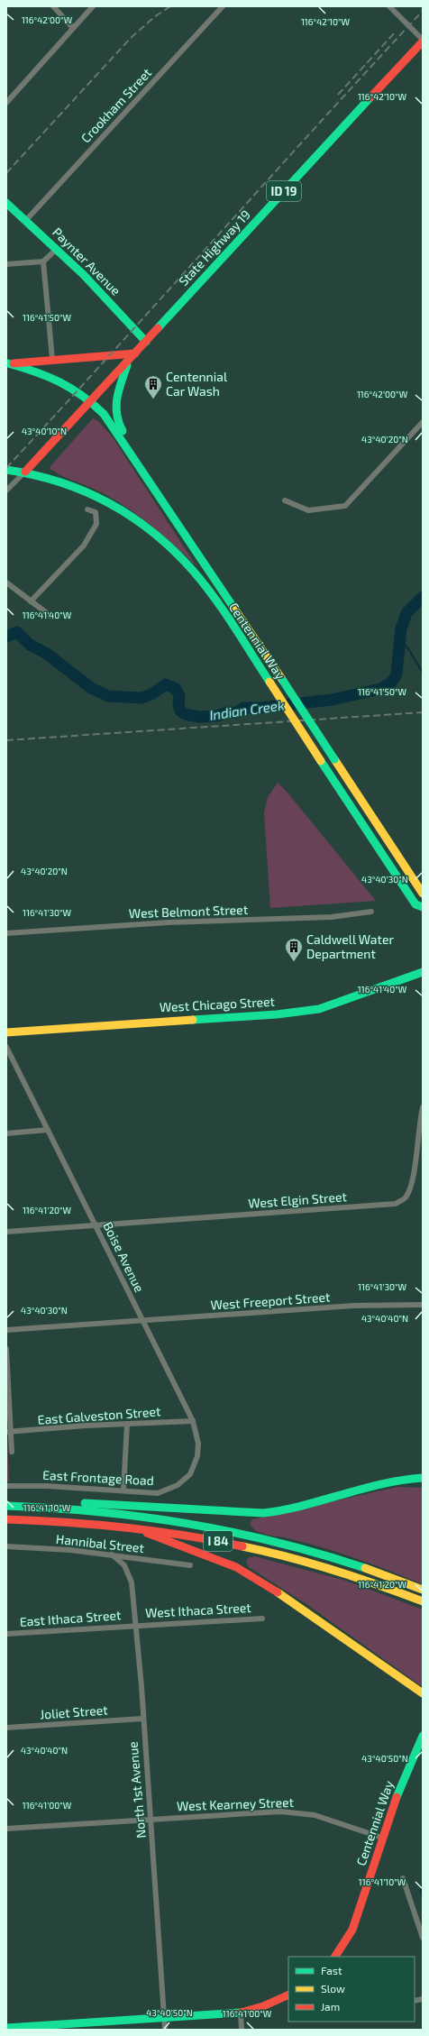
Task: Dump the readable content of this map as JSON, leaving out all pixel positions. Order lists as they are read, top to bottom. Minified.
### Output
{"streets":{"main road":["ID 19","State Highway 19","Paynter Avenue","Centennial Way","West Chicago Street","I 84"],"street":["Crookham Street","West Belmont Street","West Elgin Street","Boise Avenue","West Freeport Street","East Galveston Street","East Frontage Road","Hannibal Street","West Ithaca Street","East Ithaca Street","Joliet Street","North 1st Avenue","West Kearney Street"]},"crossings":[["Crookham Street","Paynter Avenue"],["State Highway 19","Paynter Avenue"],["State Highway 19","Centennial Way"],["Centennial Way","West Kearney Street"],["West Elgin Street","Boise Avenue"],["Boise Avenue","West Freeport Street"],["Boise Avenue","East Galveston Street"],["Boise Avenue","East Frontage Road"],["Hannibal Street","North 1st Avenue"],["West Ithaca Street","East Ithaca Street"],["West Ithaca Street","North 1st Avenue"],["East Ithaca Street","North 1st Avenue"],["Joliet Street","North 1st Avenue"],["North 1st Avenue","West Kearney Street"]],"water":["Indian Creek"],"places":{"building":["Centennial Car Wash","Caldwell Water Department"]},"legend":["Fast","Slow","Jam"],"coordinates":["116°42'00\"W","116°42'10\"W","116°41'50\"W","43°40'10\"N","43°40'20\"N","116°41'40\"W","43°40'30\"N","116°41'30\"W","116°41'20\"W","43°40'40\"N","116°41'10\"W","43°40'50\"N","116°41'00\"W"]}
